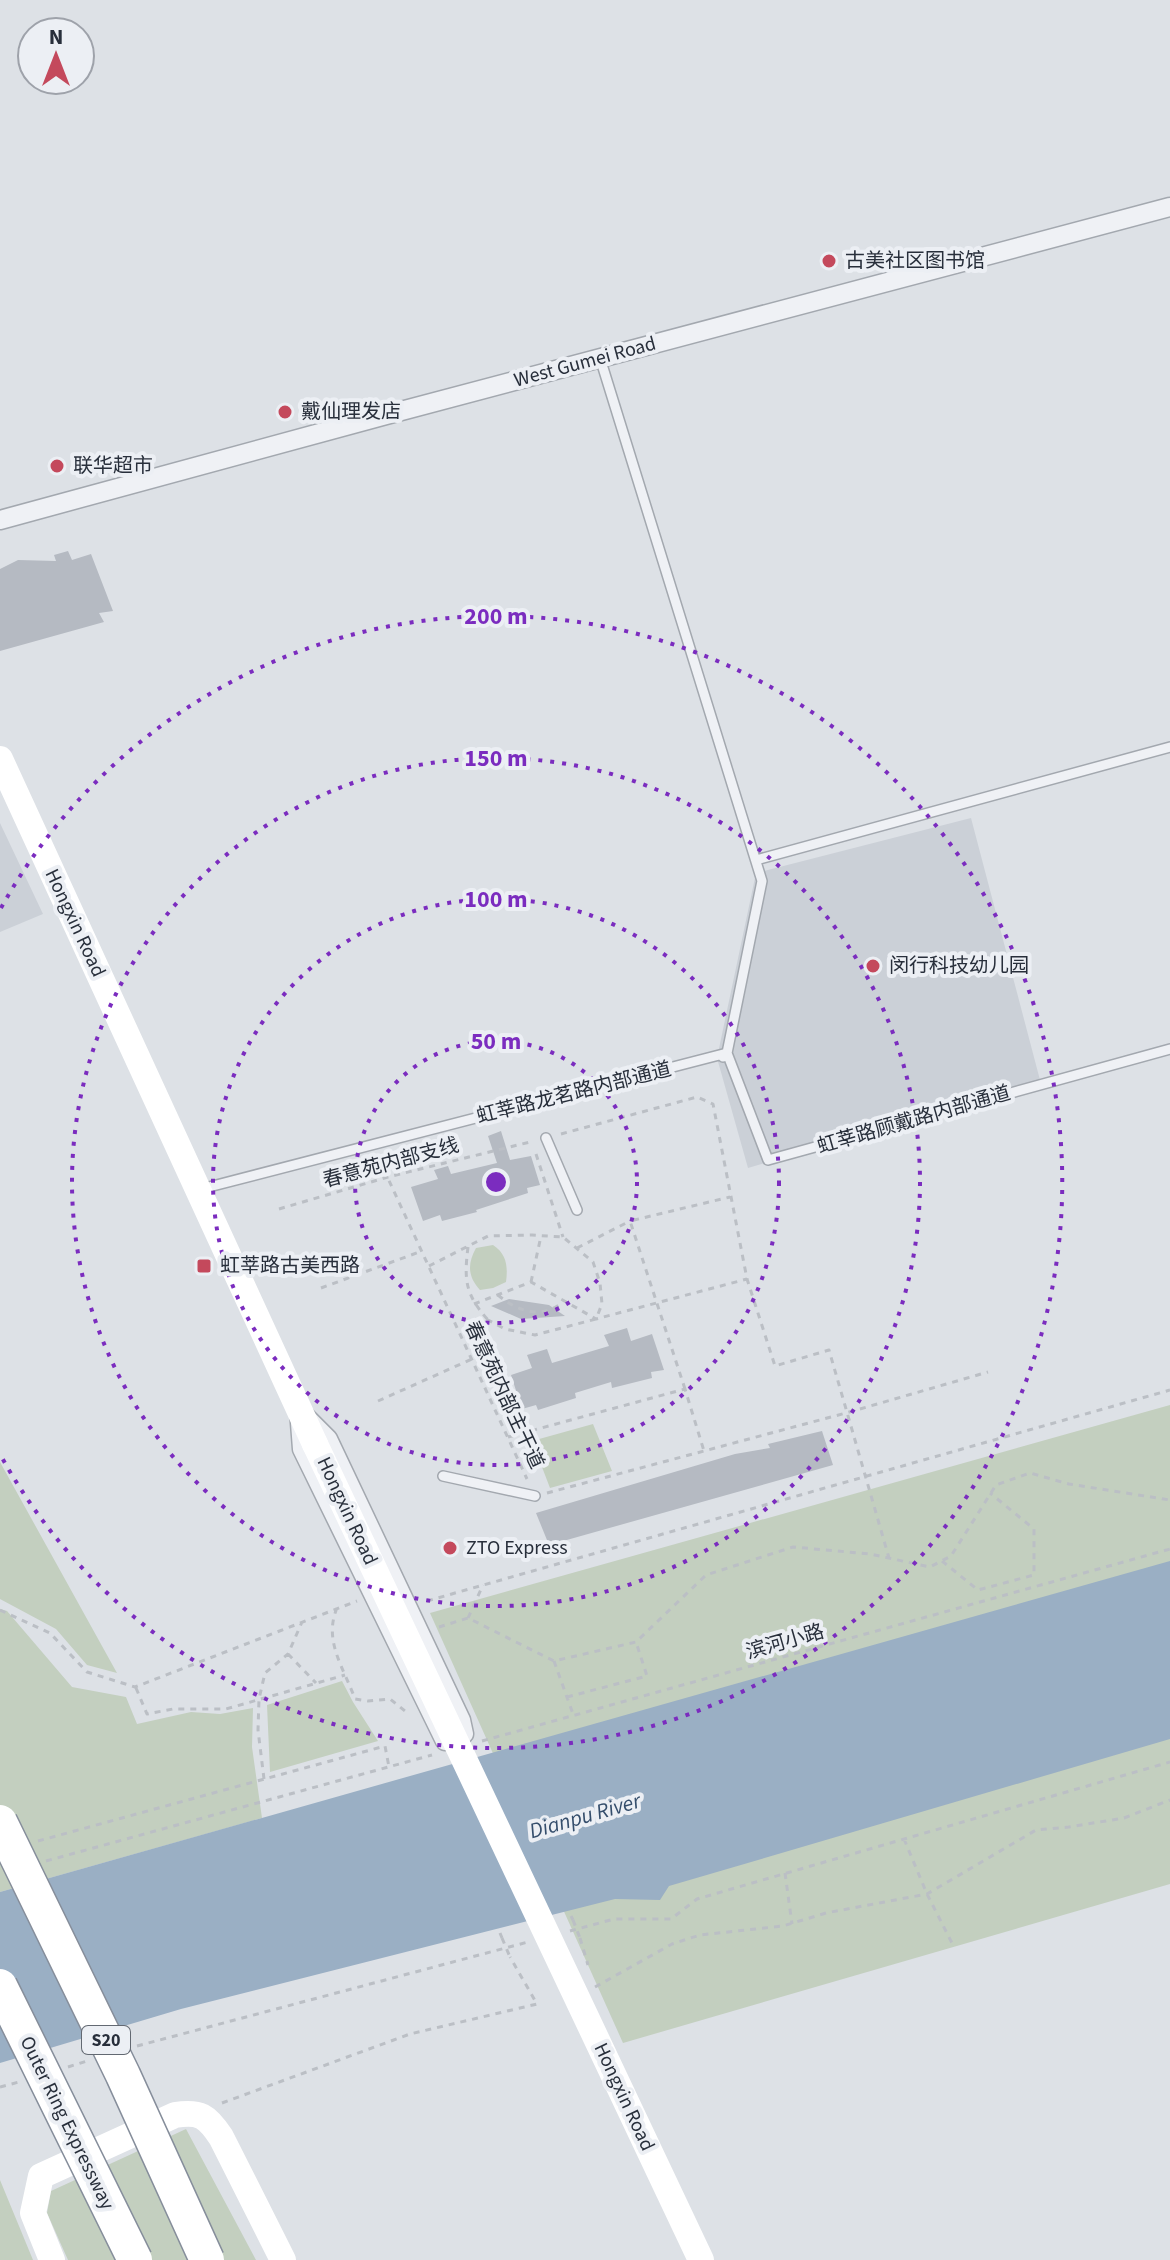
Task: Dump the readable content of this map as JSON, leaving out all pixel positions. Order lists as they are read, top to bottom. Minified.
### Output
{"streets":{"highway":["S20","Outer Ring Expressway"],"street":["West Gumei Road","Hongxin Road"],"lane":["虹莘路龙茗路内部通道","虹莘路顾戴路内部通道"],"path":["春意苑内部支线","春意苑内部主干道","滨河小路"]},"crossings":[["Hongxin Road","虹莘路龙茗路内部通道"],["虹莘路龙茗路内部通道","虹莘路顾戴路内部通道"],["虹莘路龙茗路内部通道","春意苑内部主干道"],["春意苑内部支线","春意苑内部主干道"]],"water":["Dianpu River"],"places":{"other":["古美社区图书馆","戴仙理发店","联华超市","闵行科技幼儿园","ZTO Express"],"transit":["虹莘路古美西路"]},"north":"top","rings":["200 m","150 m","100 m","50 m"]}
